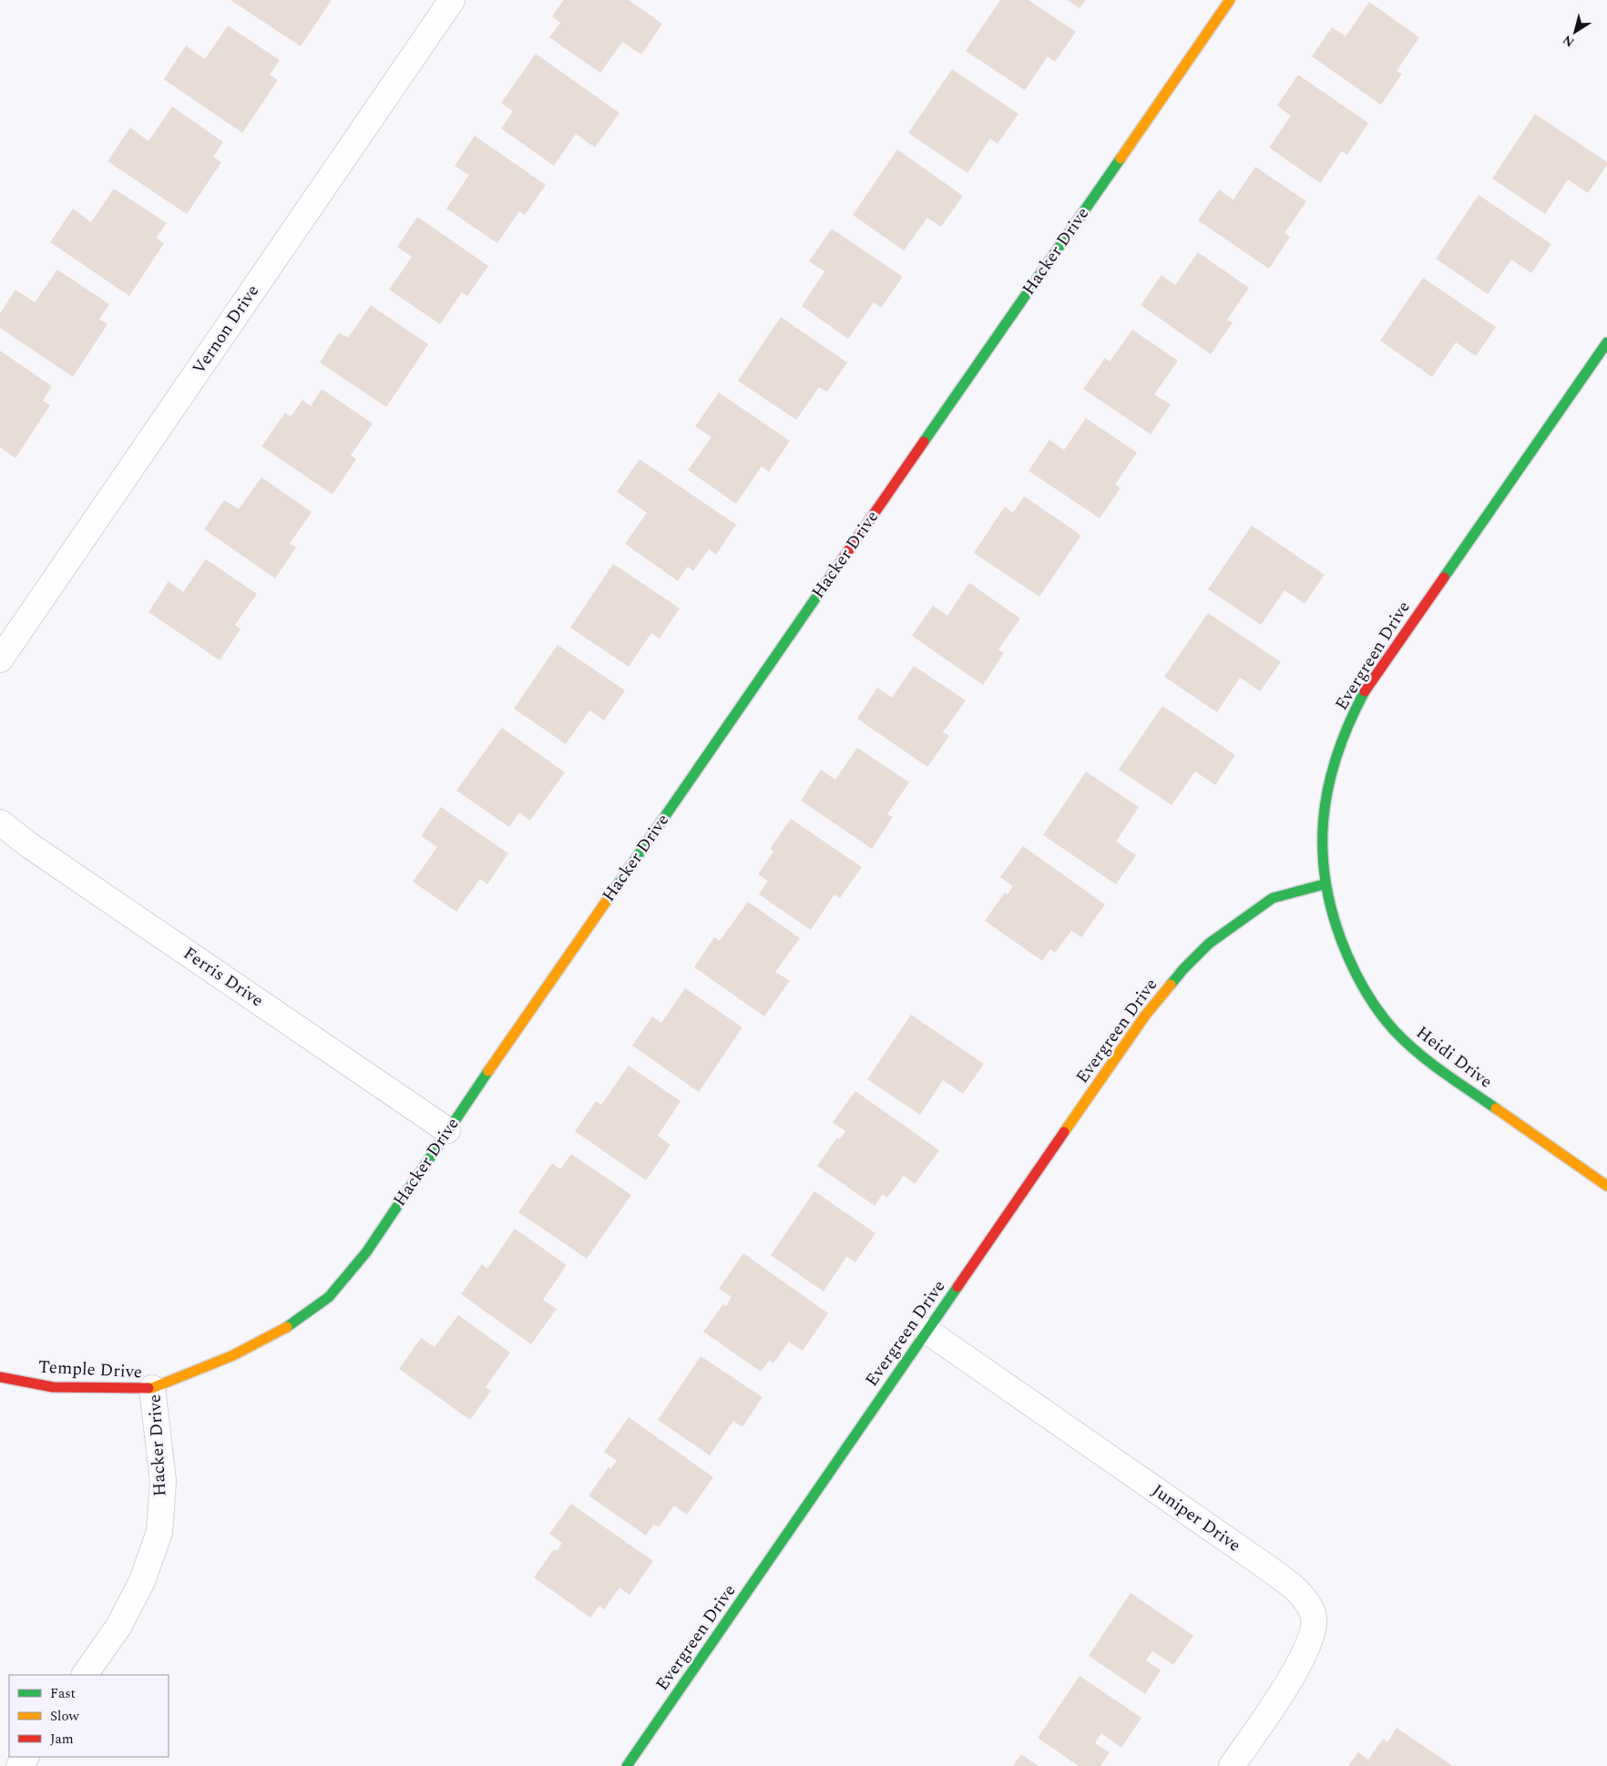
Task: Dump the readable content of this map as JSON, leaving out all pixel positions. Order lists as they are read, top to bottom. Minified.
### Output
{"streets":{"street":["Hacker Drive","Vernon Drive","Evergreen Drive","Ferris Drive","Heidi Drive","Temple Drive","Juniper Drive"]},"crossings":[["Hacker Drive","Ferris Drive"],["Hacker Drive","Temple Drive"],["Evergreen Drive","Heidi Drive"],["Evergreen Drive","Juniper Drive"]],"legend":["Fast","Slow","Jam"],"north":"bottom left"}
